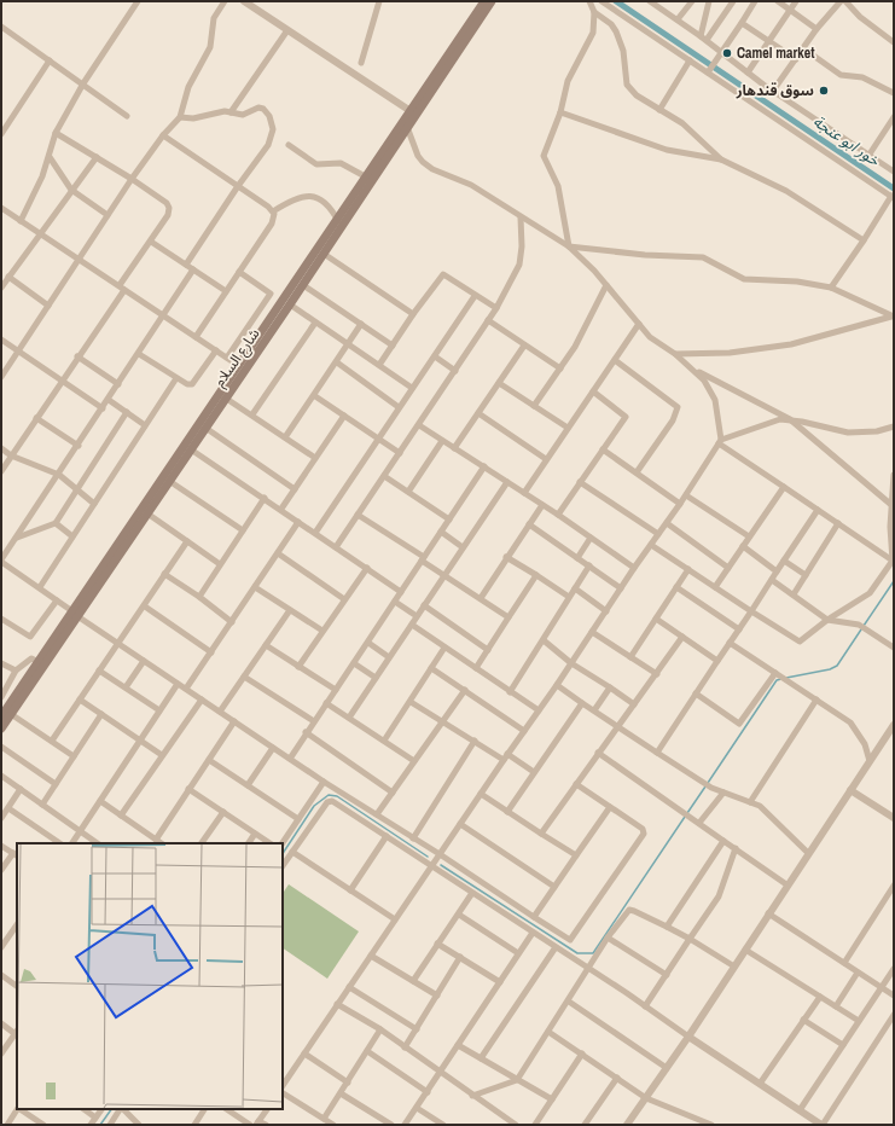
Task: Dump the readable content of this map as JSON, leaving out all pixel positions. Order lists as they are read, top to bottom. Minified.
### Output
{"streets":{"main road":["شارع السلام"]},"water":["خور ابو عنجة"],"places":["Camel market","سوق قندهار"]}
